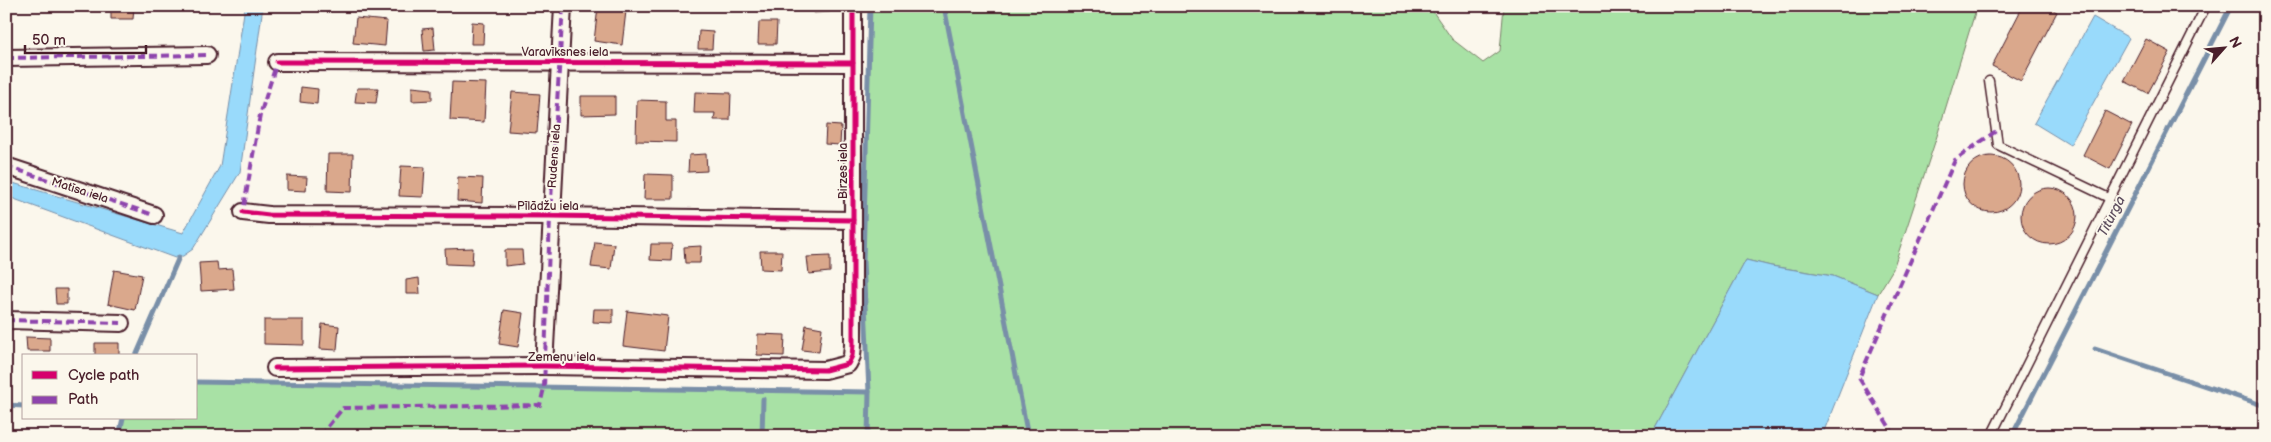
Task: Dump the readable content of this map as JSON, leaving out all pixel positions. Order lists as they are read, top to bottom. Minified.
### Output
{"streets":{"street":["Varavīksnes iela","Rudens iela","Birzes iela","Matīsa iela","Pīlādžu iela","Zemeņu iela"]},"crossings":[["Varavīksnes iela","Rudens iela"],["Varavīksnes iela","Birzes iela"],["Rudens iela","Pīlādžu iela"],["Rudens iela","Zemeņu iela"],["Birzes iela","Pīlādžu iela"],["Birzes iela","Zemeņu iela"]],"water":["Titurga"],"legend":["Cycle path","Path"],"scale_bar":"50 m","north":"top right"}
